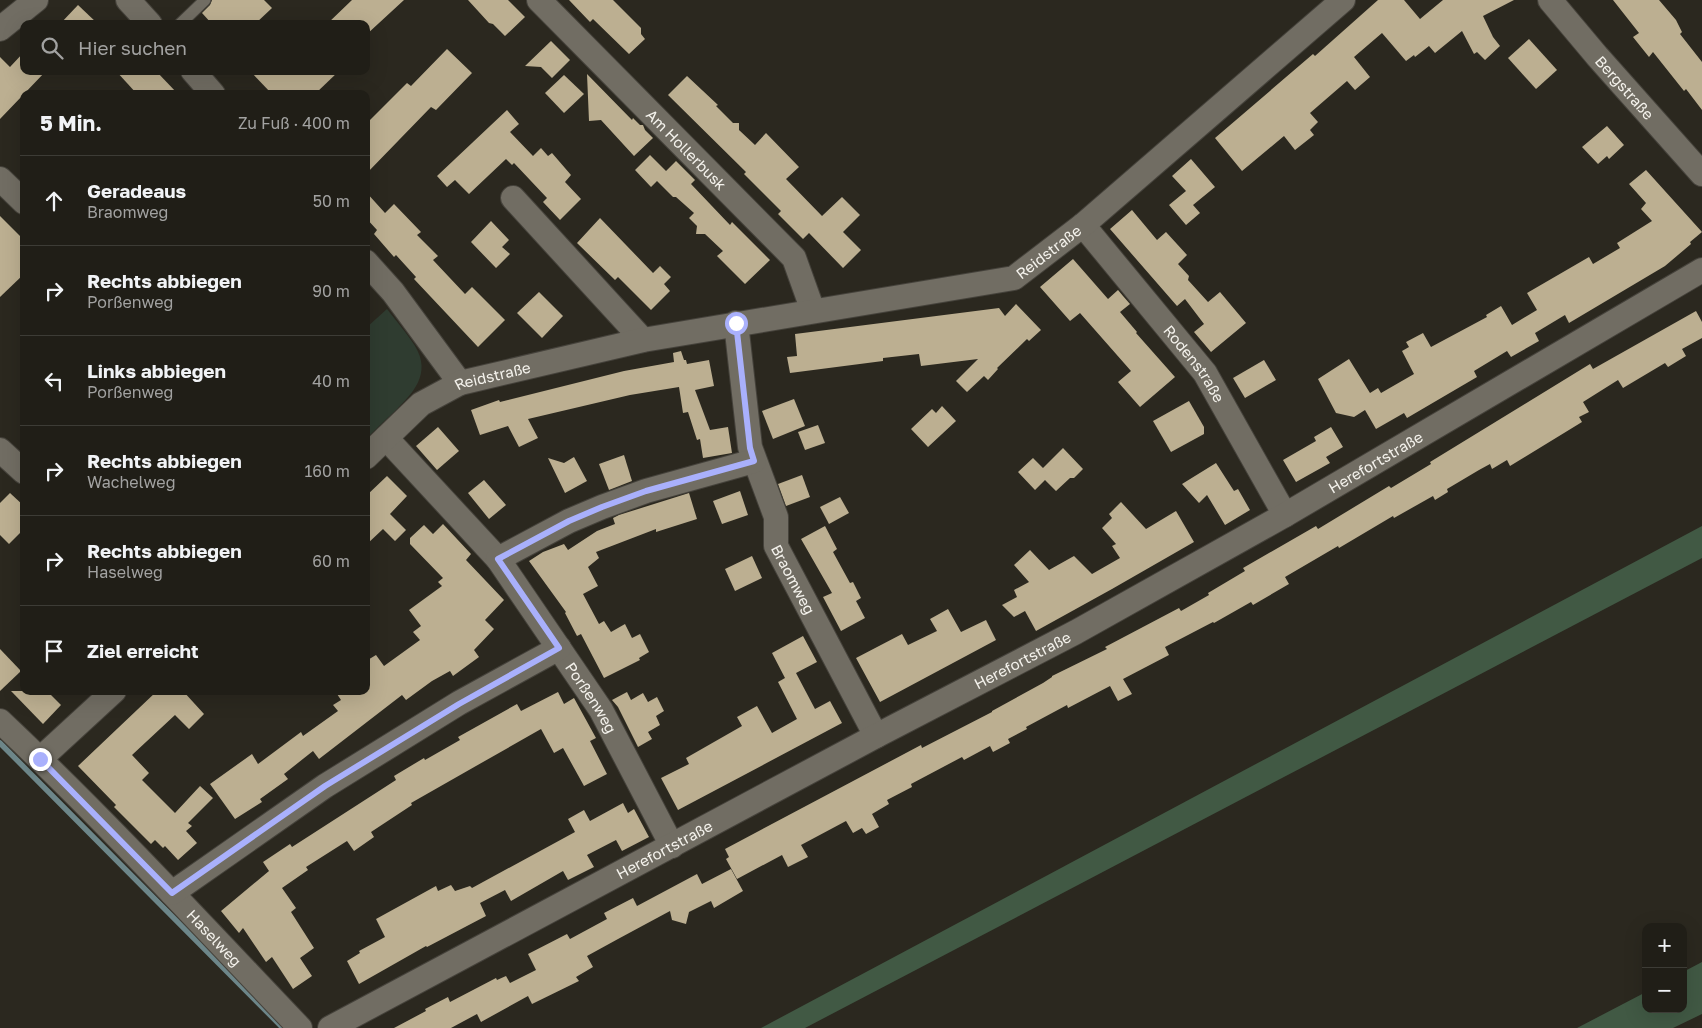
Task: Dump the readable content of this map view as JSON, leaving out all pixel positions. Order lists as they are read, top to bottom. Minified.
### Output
{"streets":{"street":["Bergstraße","Am Hollerbusk","Reidstraße","Rodenstraße","Herefortstraße","Braomweg","Porßenweg","Haselweg"]},"crossings":[["Am Hollerbusk","Reidstraße"],["Reidstraße","Rodenstraße"],["Reidstraße","Braomweg"],["Reidstraße","Porßenweg"],["Rodenstraße","Herefortstraße"],["Herefortstraße","Braomweg"],["Herefortstraße","Porßenweg"]],"page":{"search":"Hier suchen","heading":["5 Min.","Zu Fuß · 400 m"],"list":[["Geradeaus","Braomweg","50 m"],["Rechts abbiegen","Porßenweg","90 m"],["Links abbiegen","Porßenweg","40 m"],["Rechts abbiegen","Wachelweg","160 m"],["Rechts abbiegen","Haselweg","60 m"],"Ziel erreicht"],"map_buttons":["+","−"]}}
